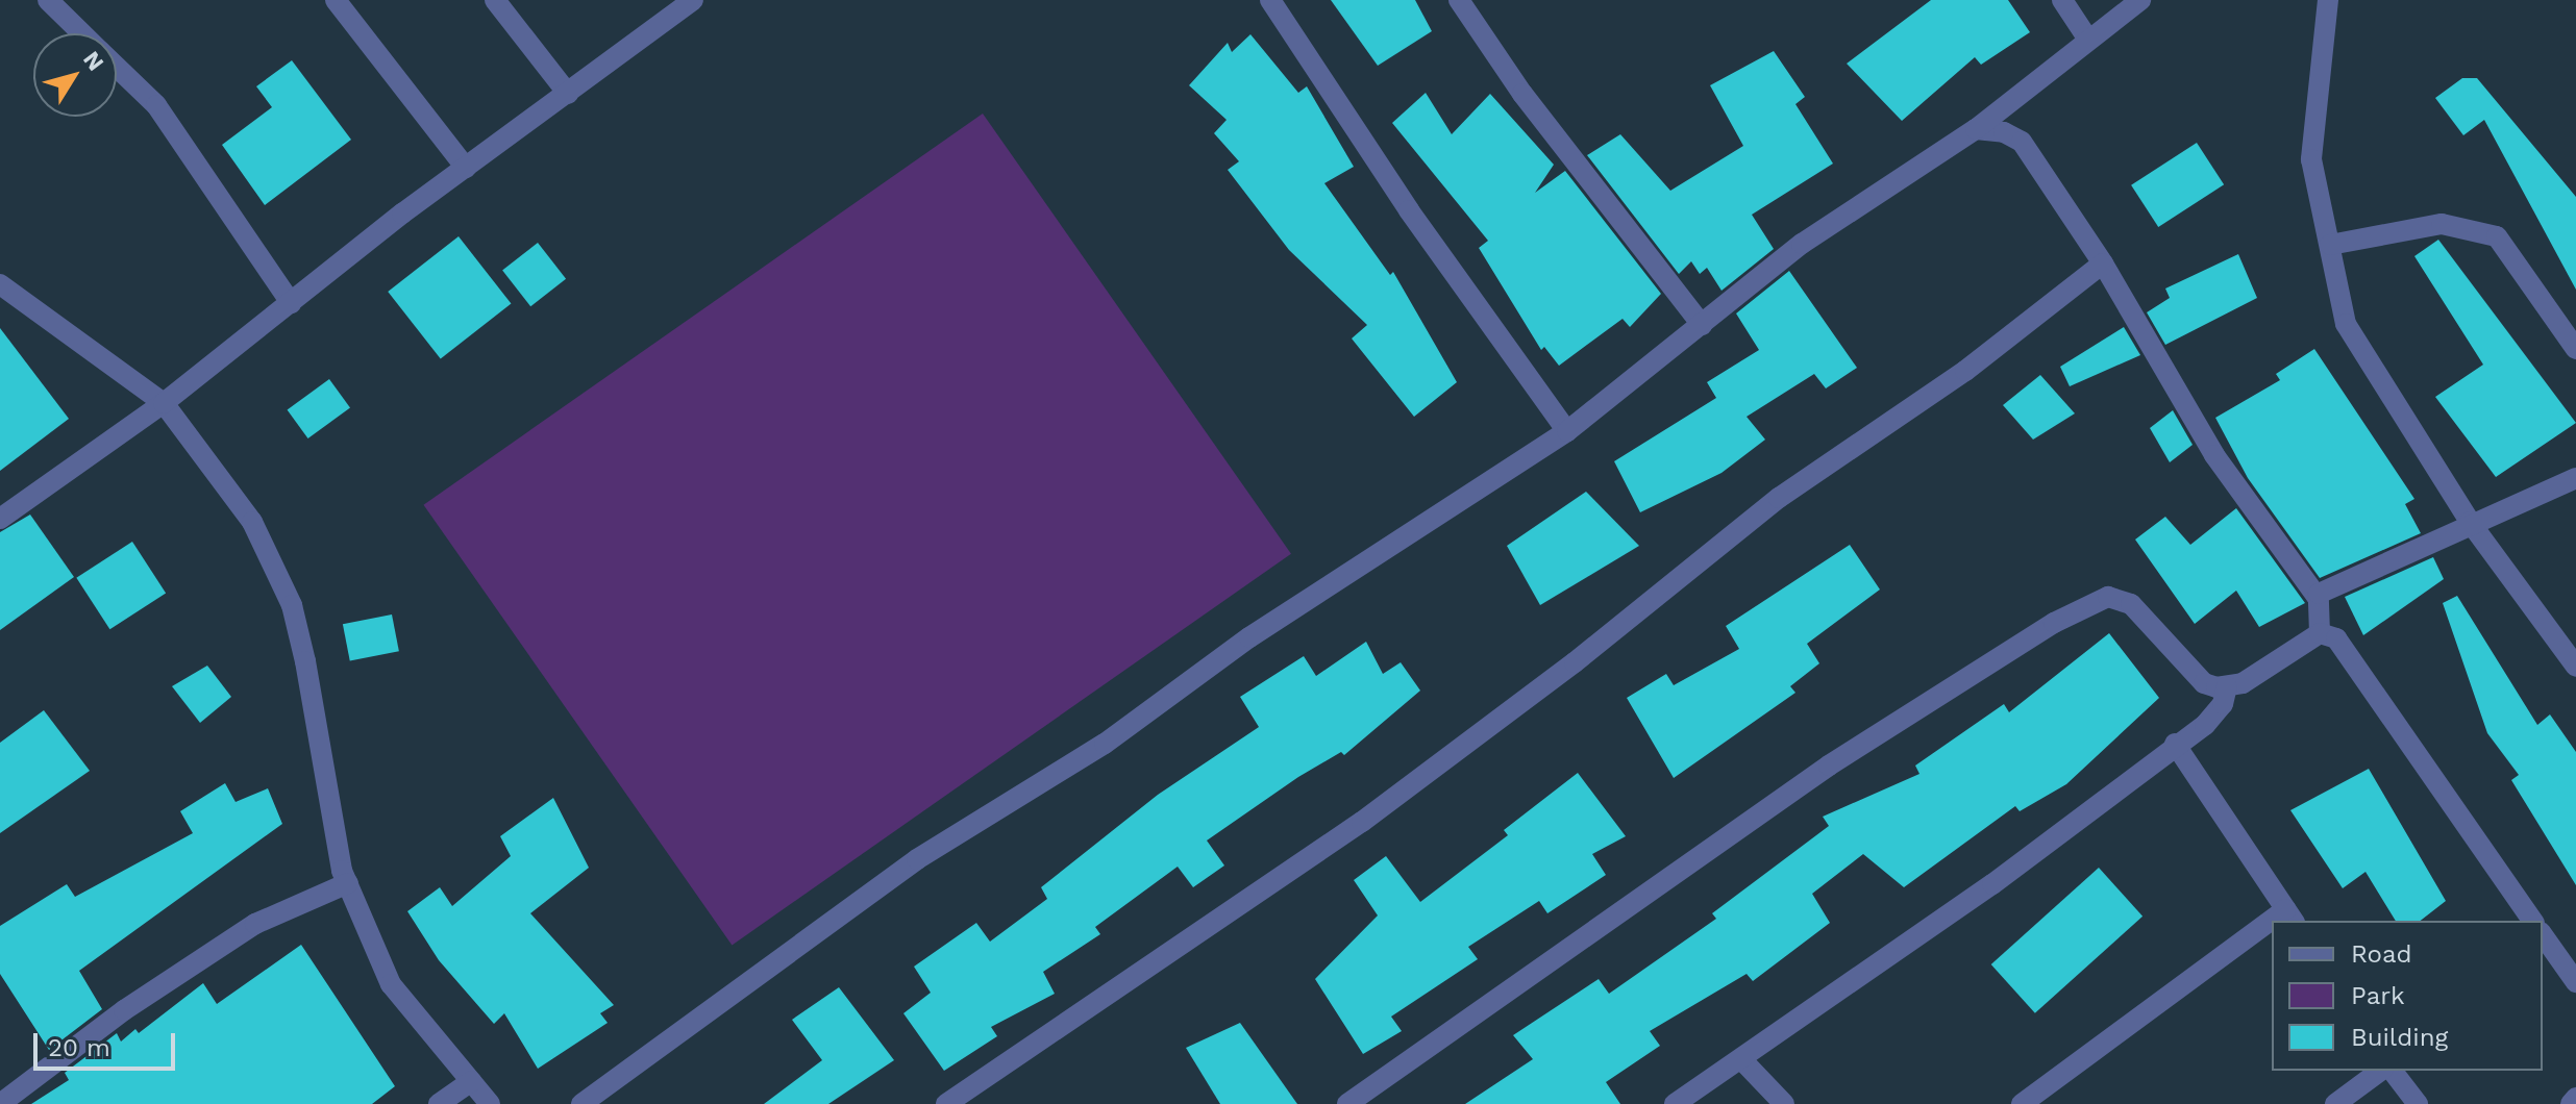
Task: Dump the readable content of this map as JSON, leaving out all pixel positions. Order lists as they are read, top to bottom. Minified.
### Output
{"legend":["Road","Park","Building"],"scale_bar":"20 m","north":"top right"}
